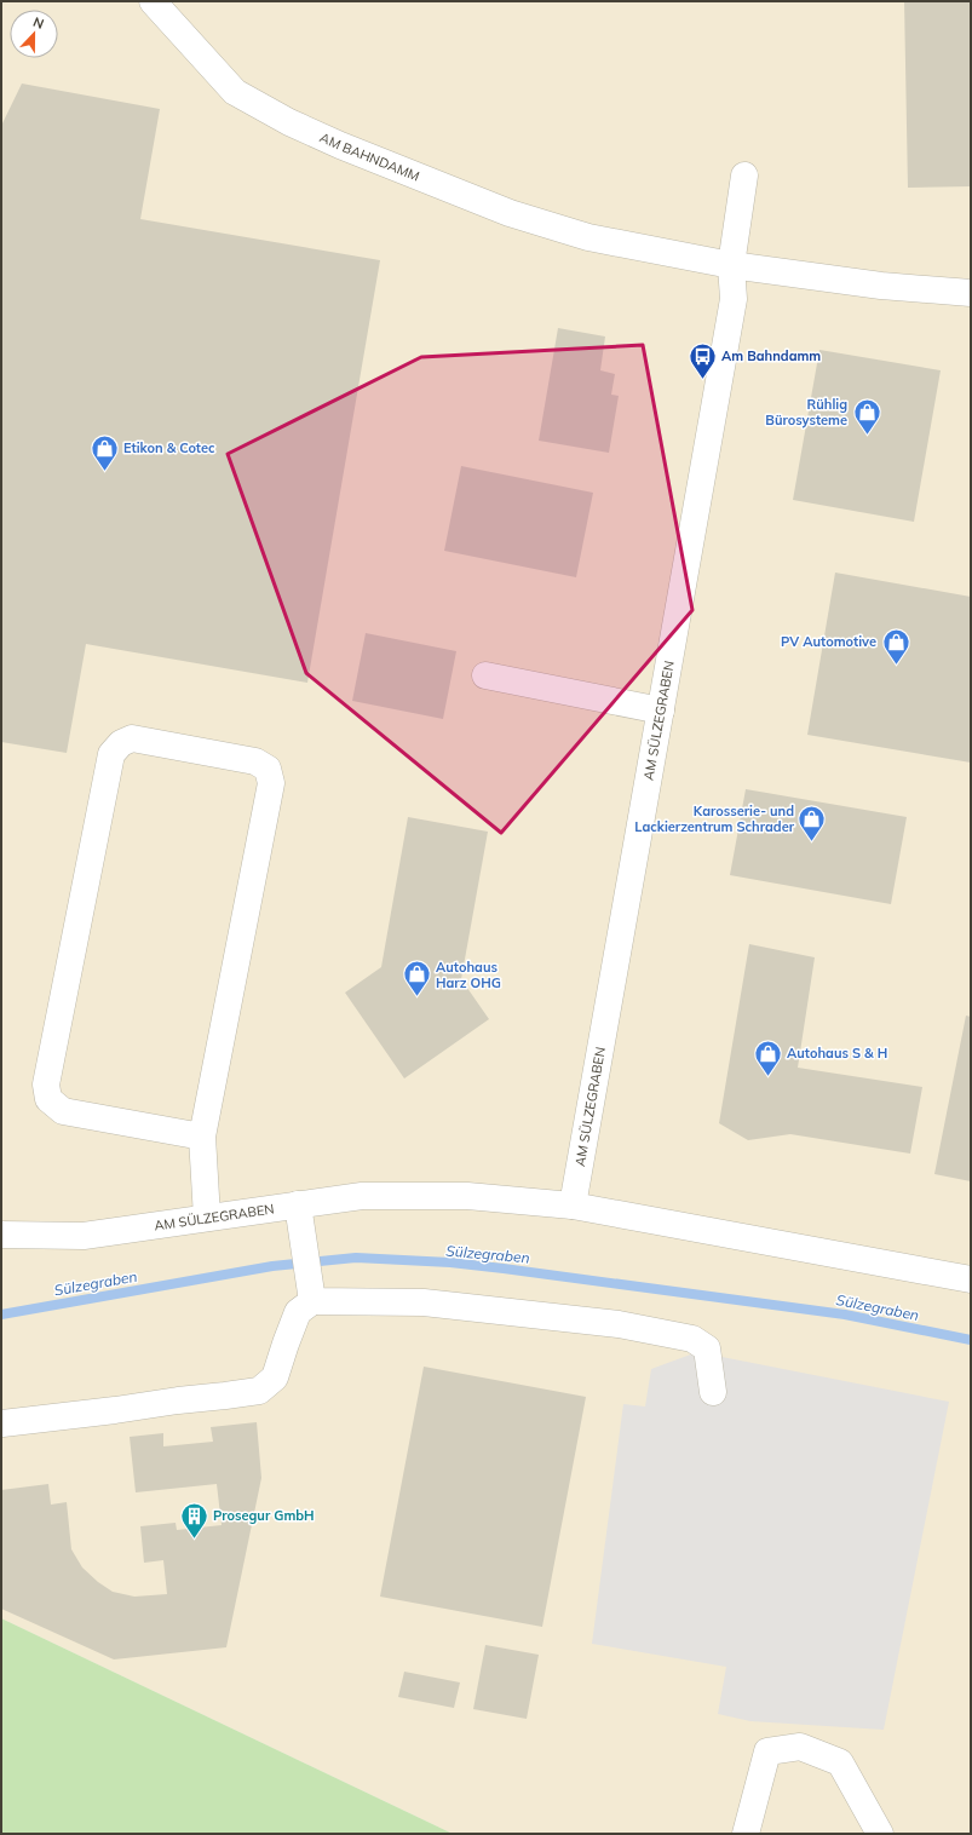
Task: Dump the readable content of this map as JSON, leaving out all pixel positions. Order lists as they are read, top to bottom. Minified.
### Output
{"streets":{"street":["AM BAHNDAMM","AM SÜLZEGRABEN"]},"crossings":[["AM BAHNDAMM","AM SÜLZEGRABEN"]],"water":["Sülzegraben"],"places":{"bus stop":["Am Bahndamm"],"shop":["Rühlig Bürosysteme","Etikon & Cotec","PV Automotive","Karosserie- und Lackierzentrum Schrader","Autohaus Harz OHG","Autohaus S & H"],"building":["Prosegur GmbH"]},"north":"top"}
